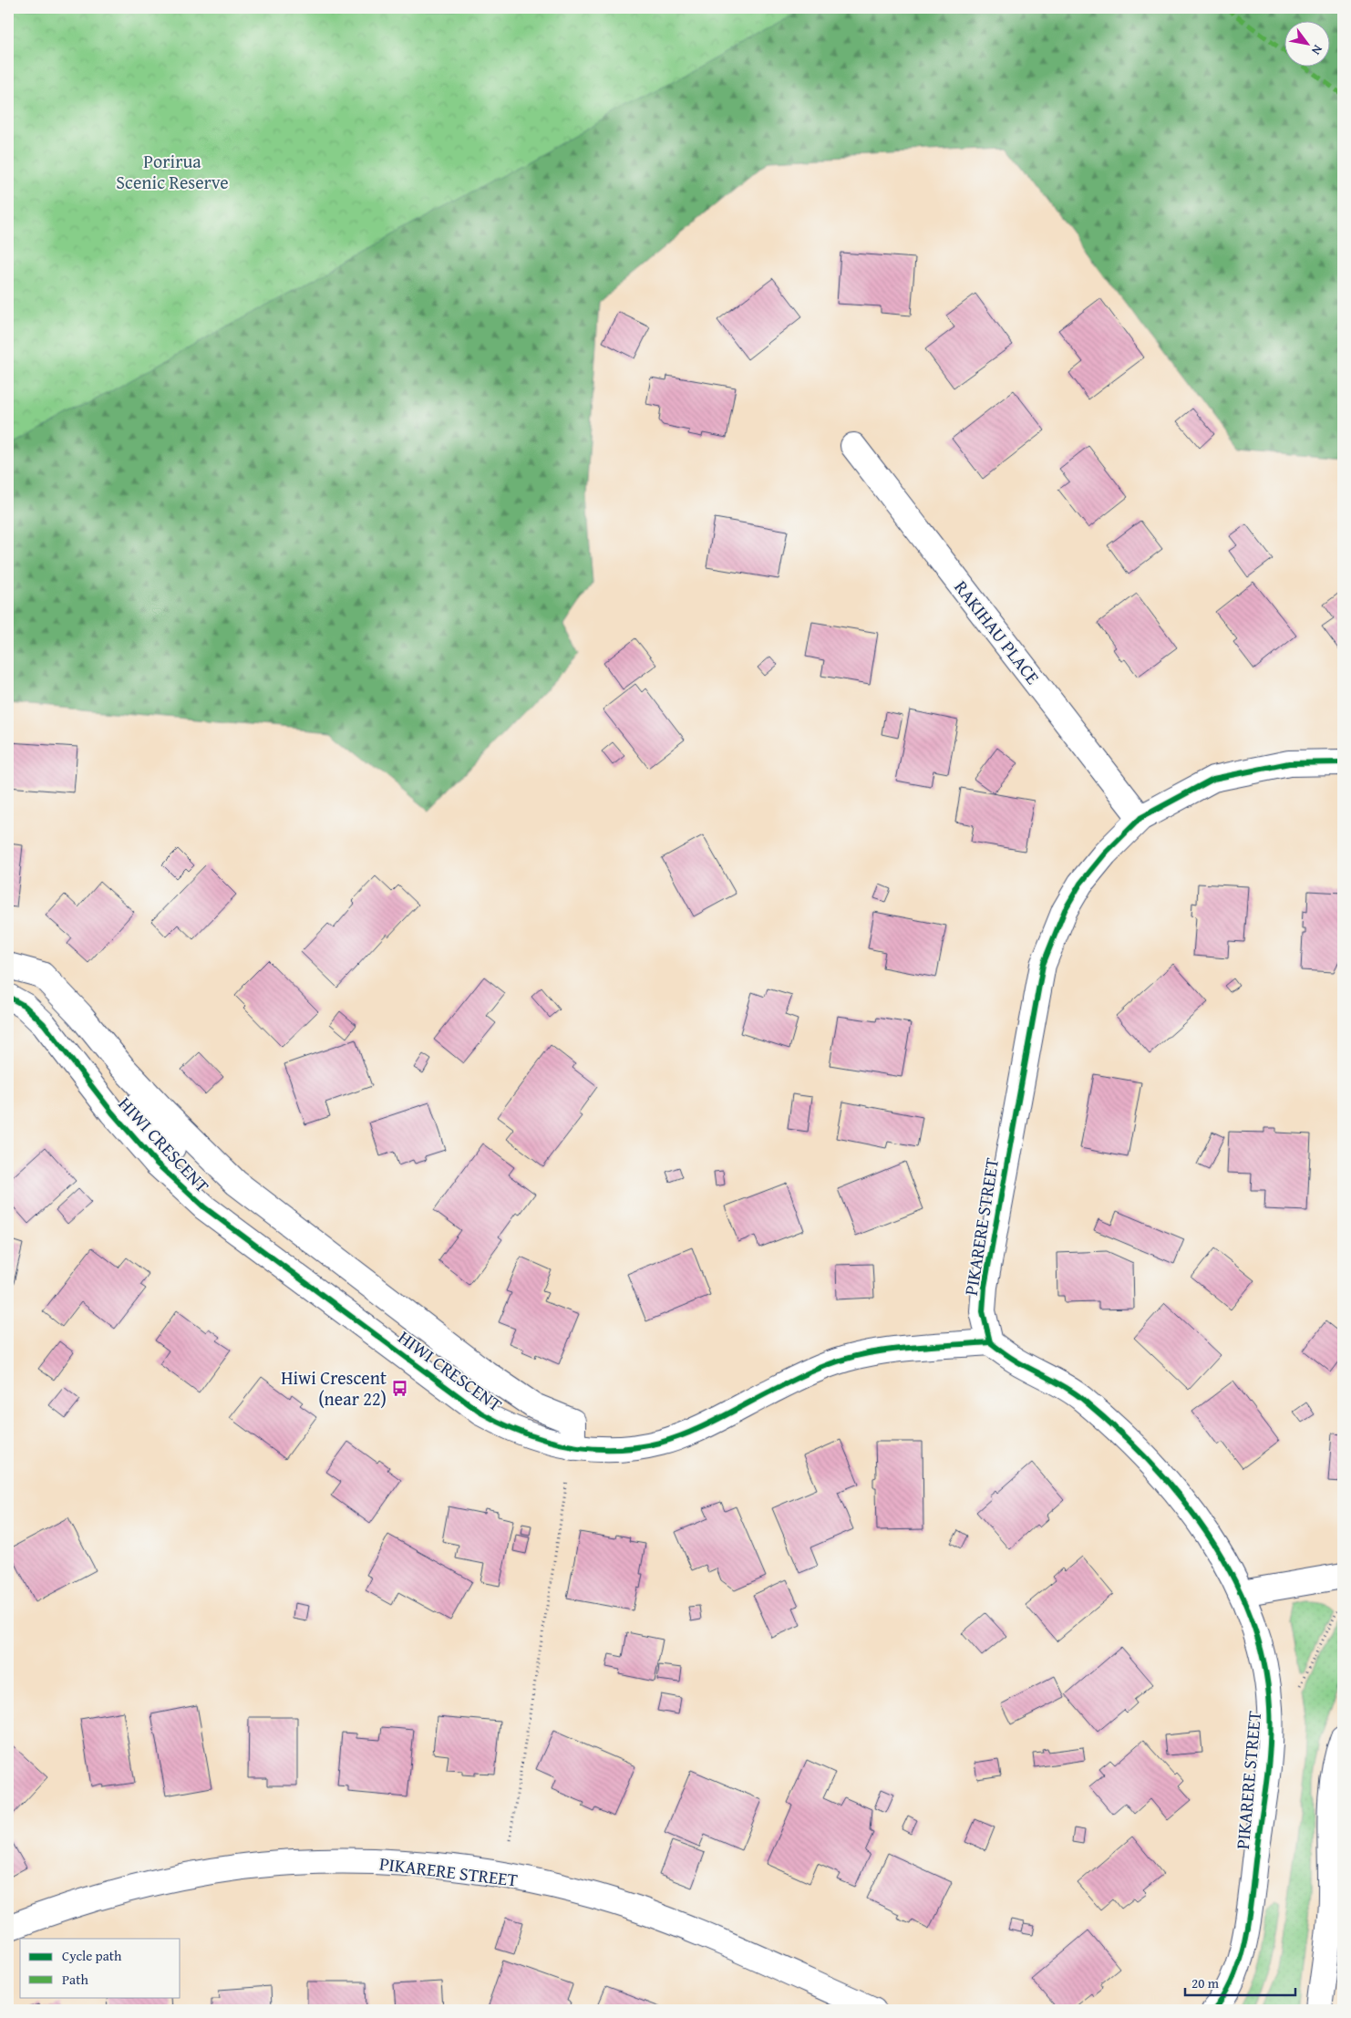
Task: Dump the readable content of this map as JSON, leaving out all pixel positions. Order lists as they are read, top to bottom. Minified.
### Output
{"streets":{"street":["RAKIHAU PLACE","HIWI CRESCENT","PIKARERE STREET"]},"crossings":[["RAKIHAU PLACE","PIKARERE STREET"],["HIWI CRESCENT","PIKARERE STREET"]],"parks":["Porirua Scenic Reserve"],"places":{"bus stop":["Hiwi Crescent (near 22)"]},"legend":["Cycle path","Path"],"scale_bar":"20 m","north":"bottom right"}
